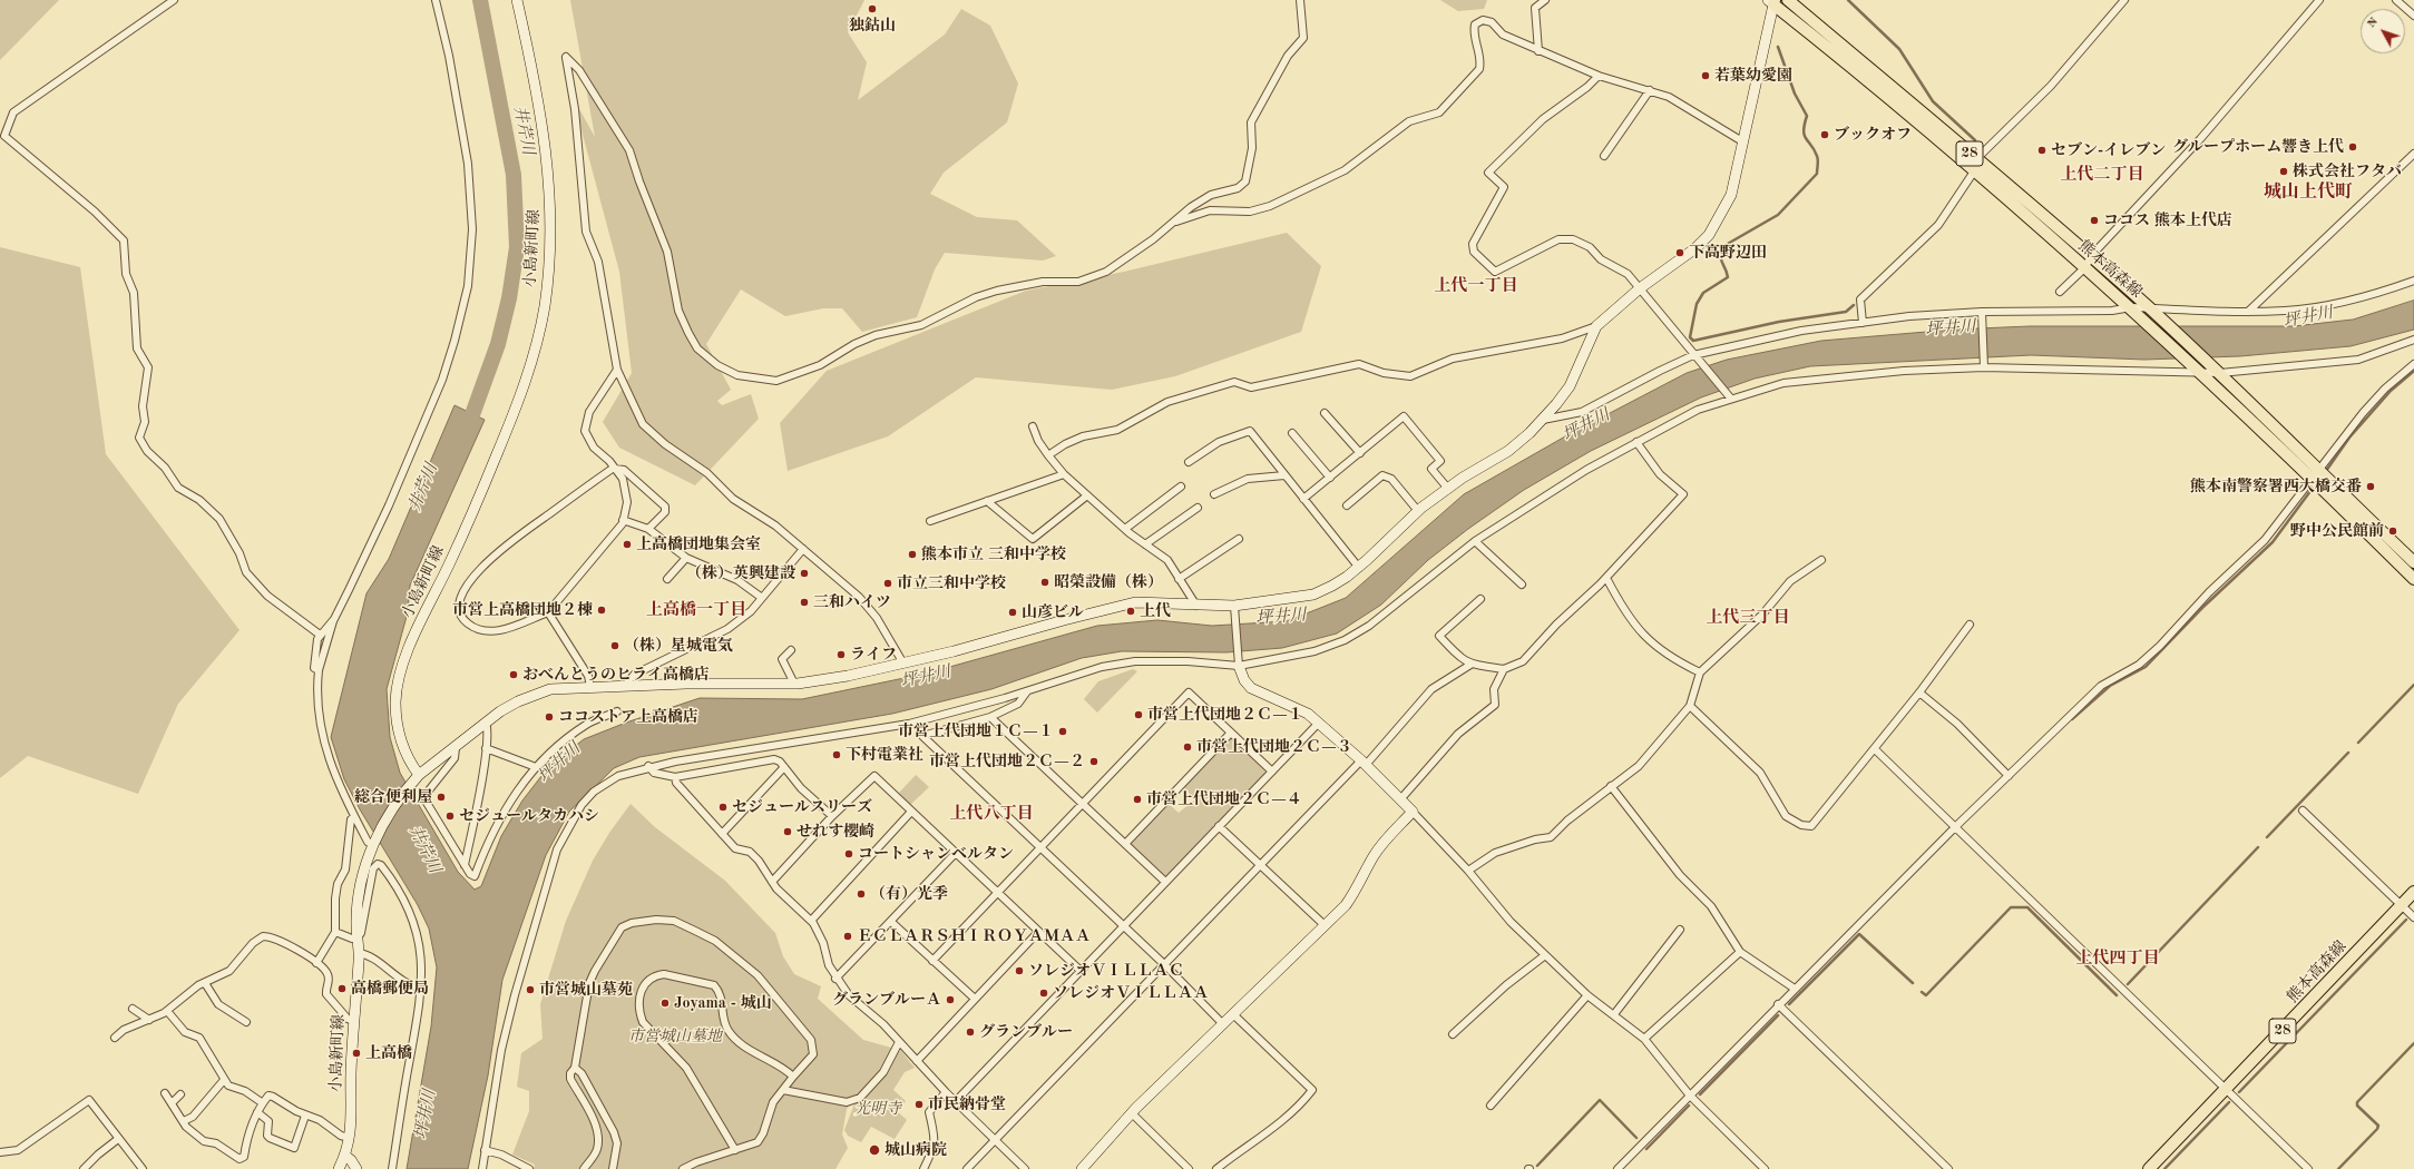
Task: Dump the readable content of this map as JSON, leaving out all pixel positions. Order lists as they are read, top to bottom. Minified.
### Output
{"streets":{"main road":["28","熊本高森線"],"street":["小島新町線"]},"districts":["上代二丁目","城山上代町","上代一丁目","上高橋一丁目","上代三丁目","上代八丁目","上代四丁目"],"water":["井芹川","坪井川"],"parks":["市営城山墓地","光明寺"],"places":["独鈷山","若葉幼愛園","ブックオフ","グループホーム響き上代","セブン-イレブン","株式会社フタバ","ココス 熊本上代店","下高野辺田","熊本南警察署西大橋交番","野中公民館前","上高橋団地集会室","熊本市立 三和中学校","（株）英興建設","昭榮設備（株）","市立三和中学校","三和ハイツ","市営上高橋団地２棟","上代","山彦ビル","（株）星城電気","ライフ","おべんとうのヒライ高橋店","市営上代団地２Ｃ―１","ココストア上高橋店","市営上代団地１Ｃ―１","市営上代団地２Ｃ―３","下村電業社","市営上代団地２Ｃ―２","総合便利屋","市営上代団地２Ｃ―４","セジュールスリーズ","セジュールタカハシ","せれす櫻崎","コートシャンベルタン","（有）光季","ＥＣＬＡＲＳＨＩＲＯＹＡＭＡＡ","ソレジオＶＩＬＬＡＣ","高橋郵便局","市営城山墓苑","ソレジオＶＩＬＬＡＡ","グランブルーＡ","Joyama - 城山","グランブルー","上高橋","市民納骨堂","城山病院"],"north":"top left"}
